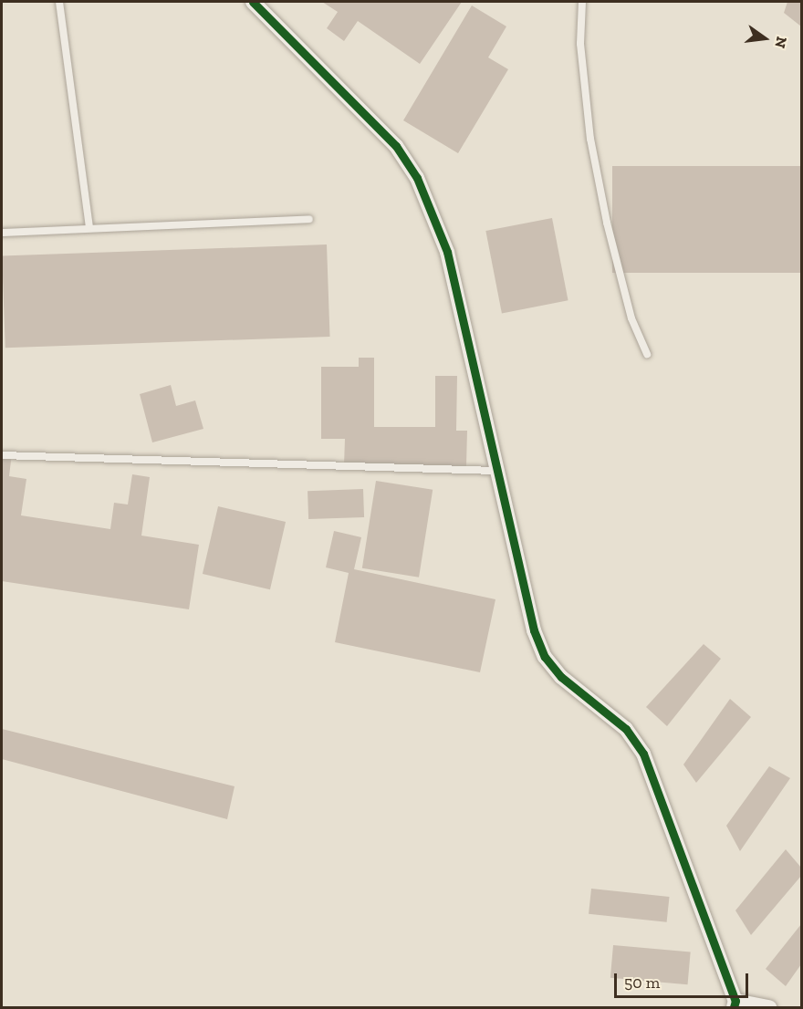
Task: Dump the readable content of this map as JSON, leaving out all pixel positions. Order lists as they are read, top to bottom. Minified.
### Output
{"scale_bar":"50 m","north":"right"}
